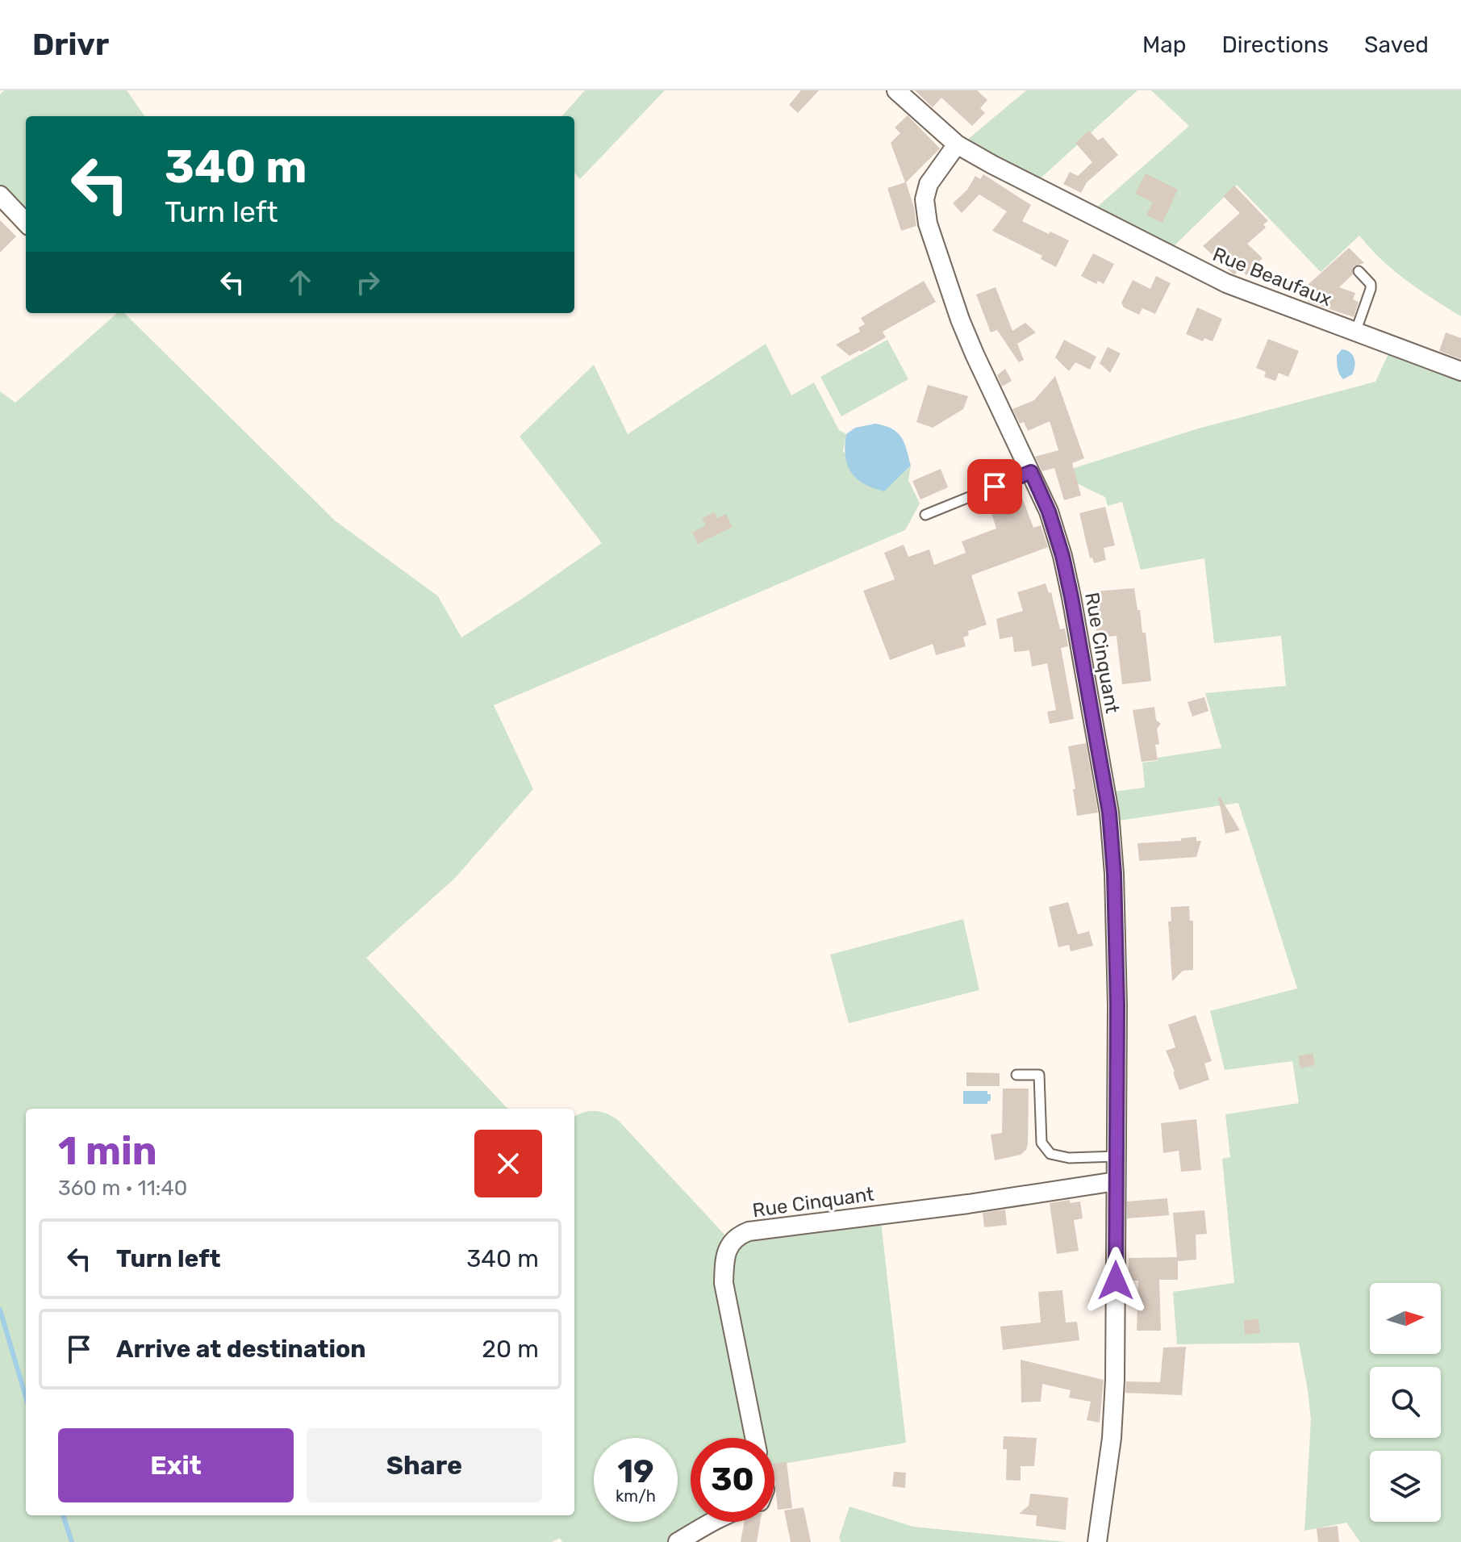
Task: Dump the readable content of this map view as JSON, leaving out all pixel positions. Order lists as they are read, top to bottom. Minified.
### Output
{"streets":{"street":["Rue Beaufaux","Rue Cinquant"]},"crossings":[["Rue Beaufaux","Rue Cinquant"]],"north":"right","page":{"header":"Drivr","nav":["Map","Directions","Saved"],"turn":["340 m","Turn left"],"heading":["1 min","360 m · 11:40"],"list":[{"name":"Turn left","value":"340 m"},{"name":"Arrive at destination","value":"20 m"}],"buttons":["Exit","Share"],"speed":"19 km/h","limit":"30"}}
